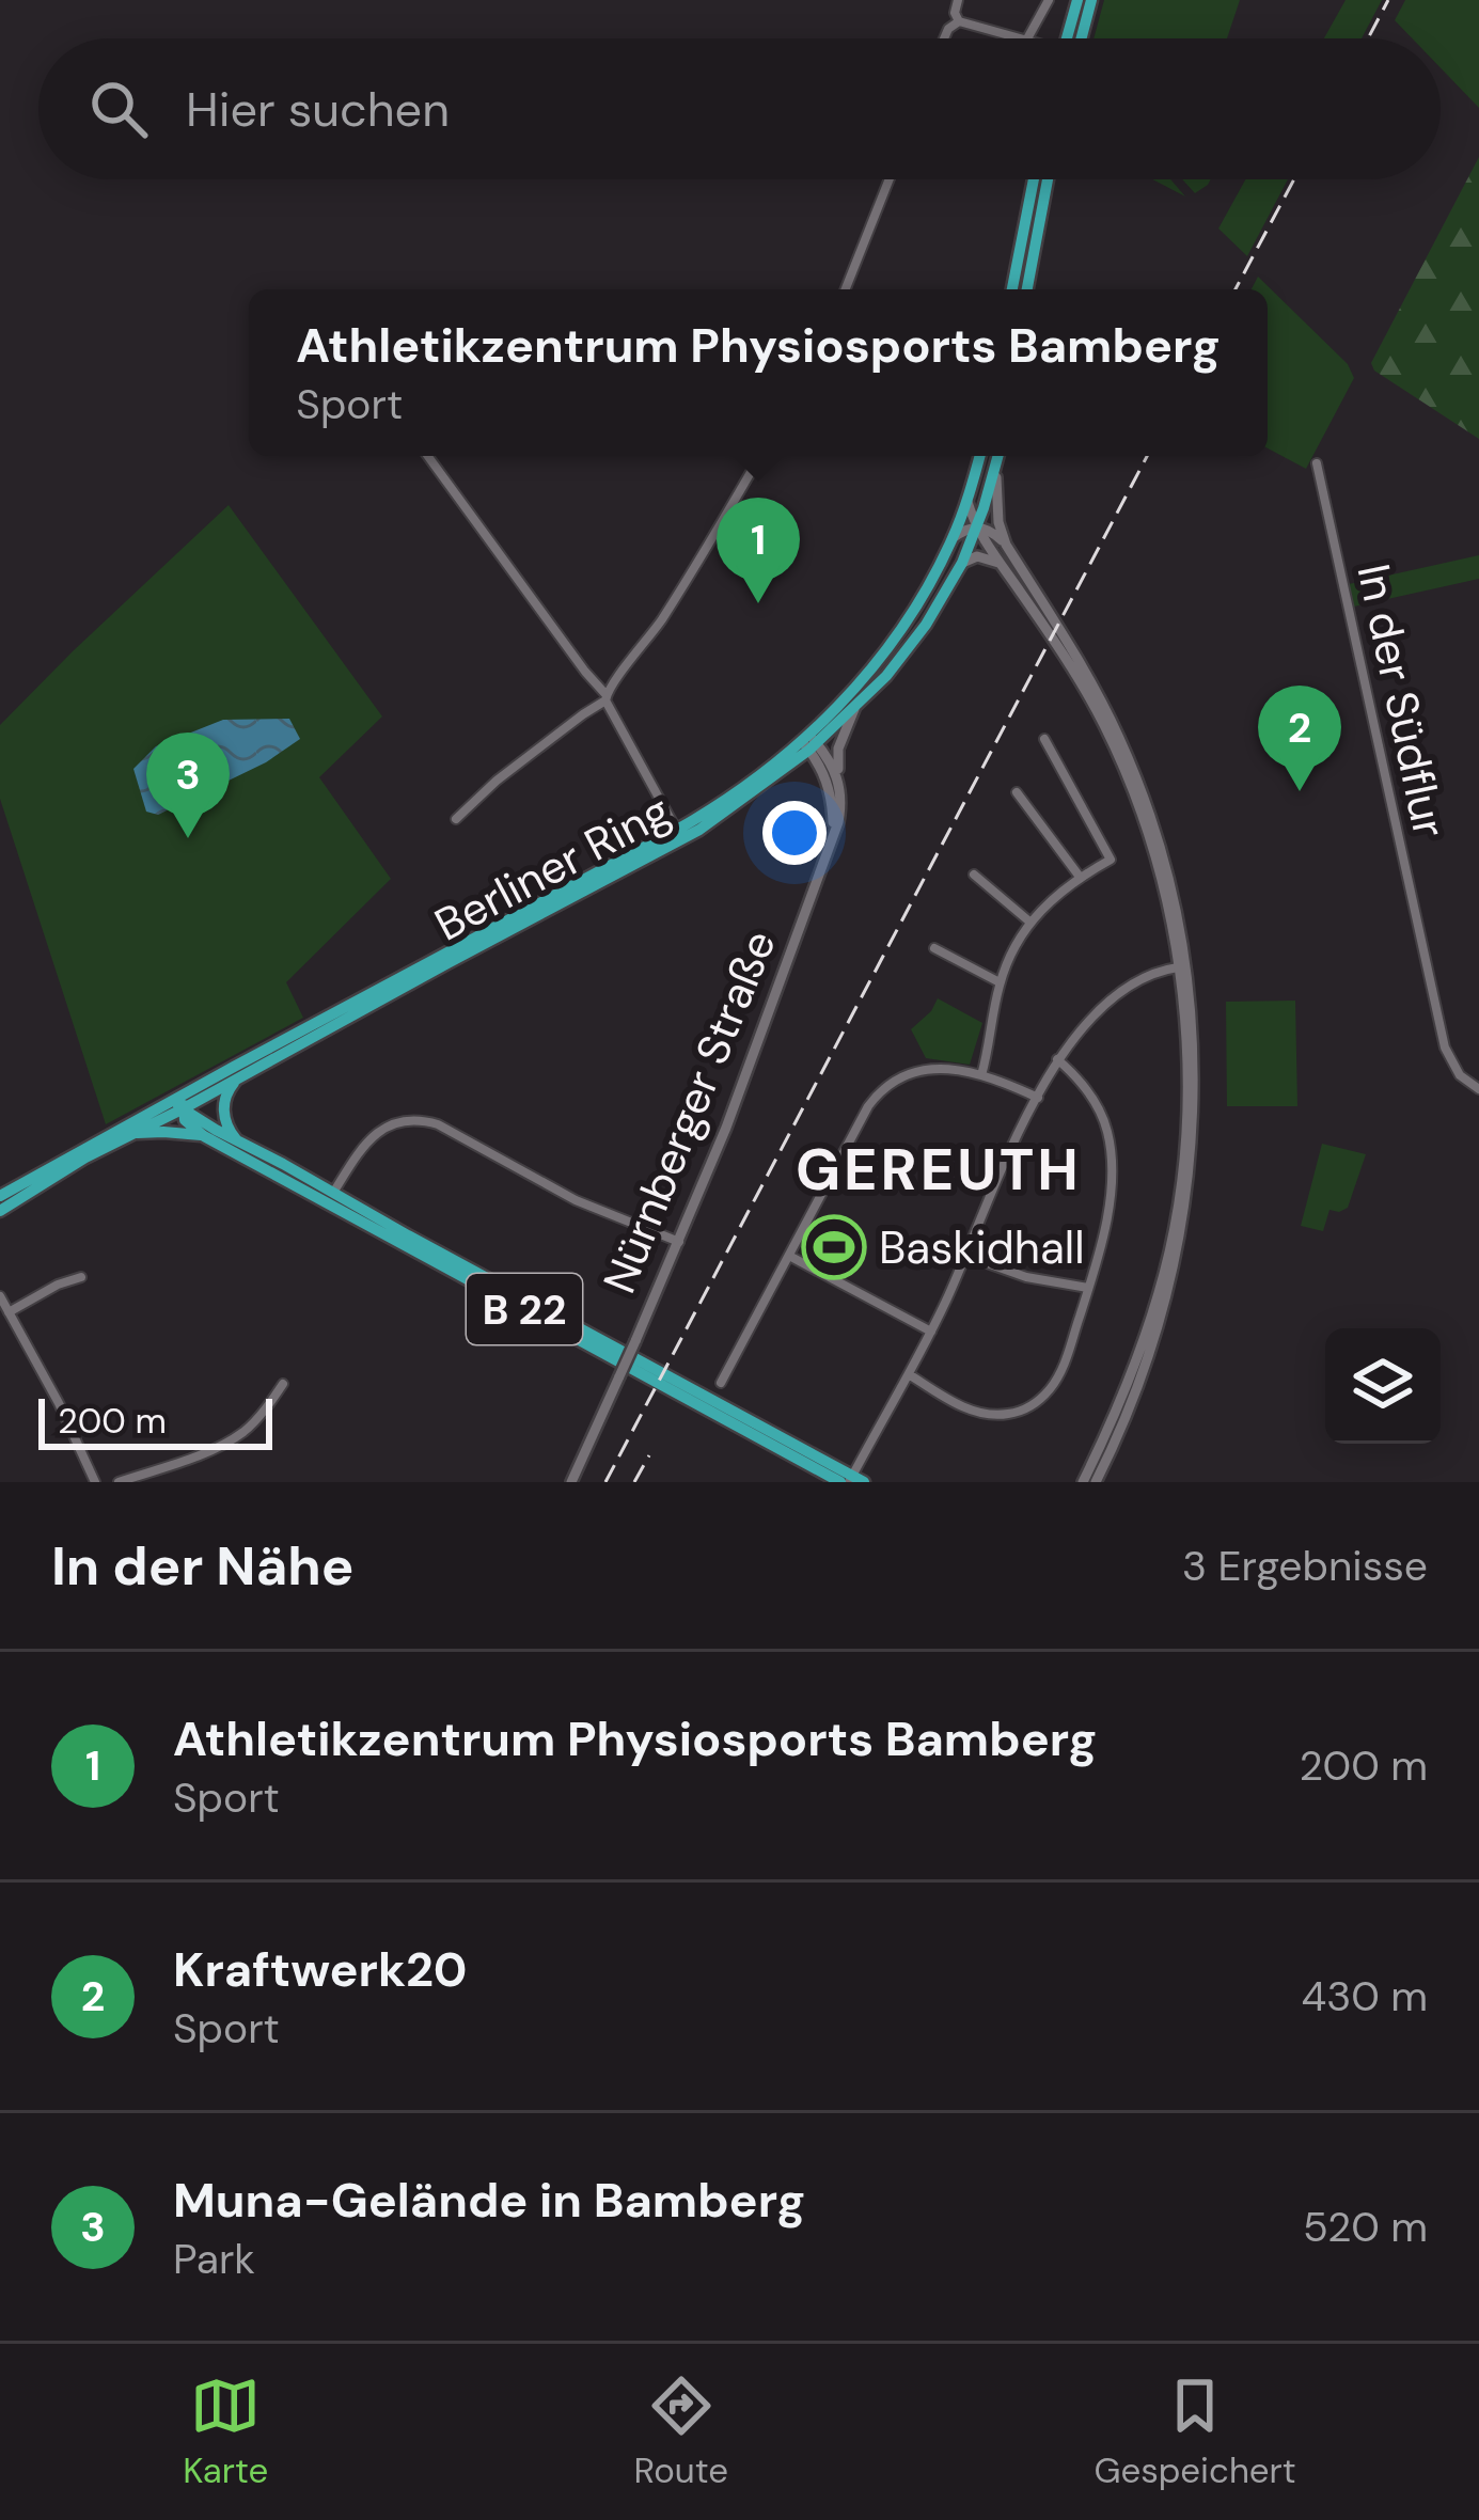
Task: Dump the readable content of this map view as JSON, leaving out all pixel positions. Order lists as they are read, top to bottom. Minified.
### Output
{"streets":{"main road":["Berliner Ring","B 22"],"street":["In der Südflur","Nürnberger Straße"]},"crossings":[["Berliner Ring","Nürnberger Straße"],["Berliner Ring","B 22"]],"districts":["GEREUTH"],"places":{"sports":["Baskidhall"]},"scale_bar":"200 m","page":{"search":"Hier suchen","popup":["Athletikzentrum Physiosports Bamberg","Sport"],"pins":["1","2","3"],"scale":"200 m","heading":["In der Nähe","3 Ergebnisse"],"list":[{"mark":"1","name":"Athletikzentrum Physiosports Bamberg","note":"Sport","value":"200 m"},{"mark":"2","name":"Kraftwerk20","note":"Sport","value":"430 m"},{"mark":"3","name":"Muna-Gelände in Bamberg","note":"Park","value":"520 m"}],"nav":["Karte","Route","Gespeichert"]}}
